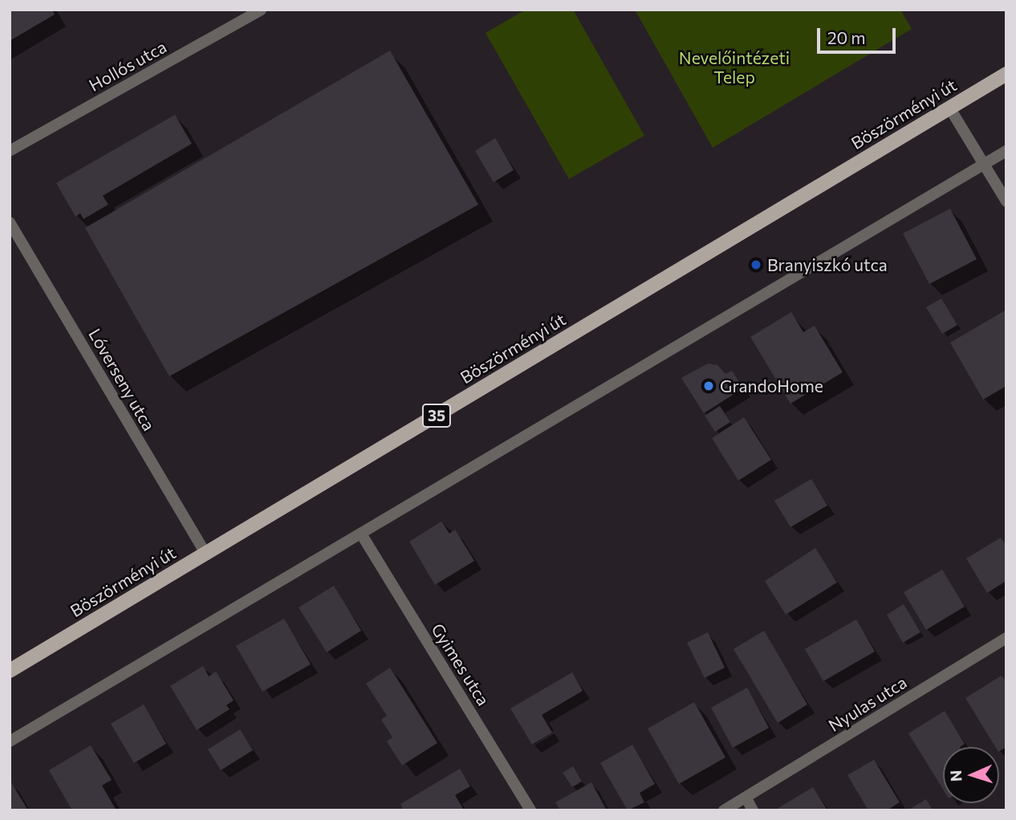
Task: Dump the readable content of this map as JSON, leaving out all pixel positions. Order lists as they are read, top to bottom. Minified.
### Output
{"streets":{"main road":["Böszörményi út","35"],"street":["Hollós utca","Lóverseny utca","Gyimes utca","Nyulas utca"]},"crossings":[["Böszörményi út","Lóverseny utca"]],"parks":["Nevelőintézeti Telep"],"places":["Branyiszkó utca","GrandoHome"],"scale_bar":"20 m","north":"left"}
